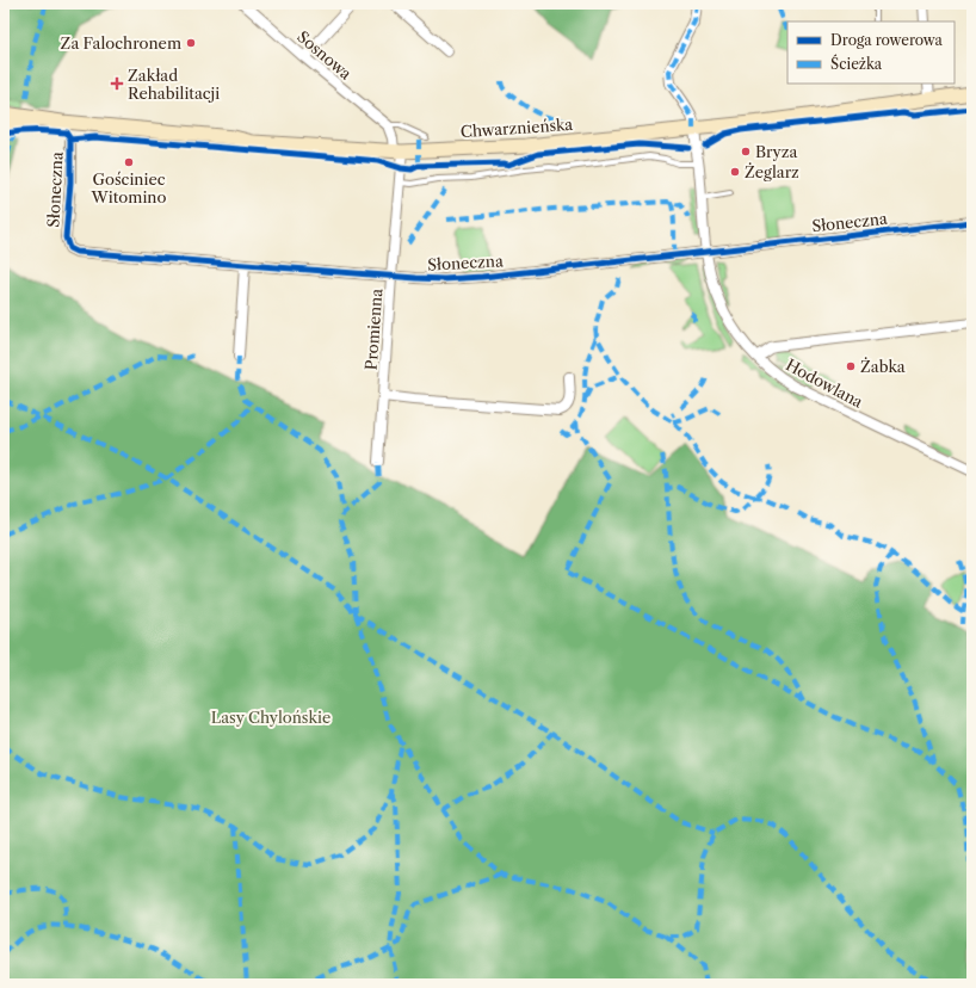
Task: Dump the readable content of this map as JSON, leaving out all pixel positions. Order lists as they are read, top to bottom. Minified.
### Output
{"streets":{"main road":["Chwarznieńska"],"street":["Sosnowa","Słoneczna","Promienna","Hodowlana"]},"crossings":[["Chwarznieńska","Promienna"],["Chwarznieńska","Hodowlana"],["Słoneczna","Promienna"],["Słoneczna","Hodowlana"]],"parks":["Lasy Chylońskie"],"places":{"other":["Za Falochronem","Bryza","Gościniec Witomino","Żeglarz","Żabka"],"health":["Zakład Rehabilitacji"]},"legend":["Droga rowerowa","Ścieżka"]}
